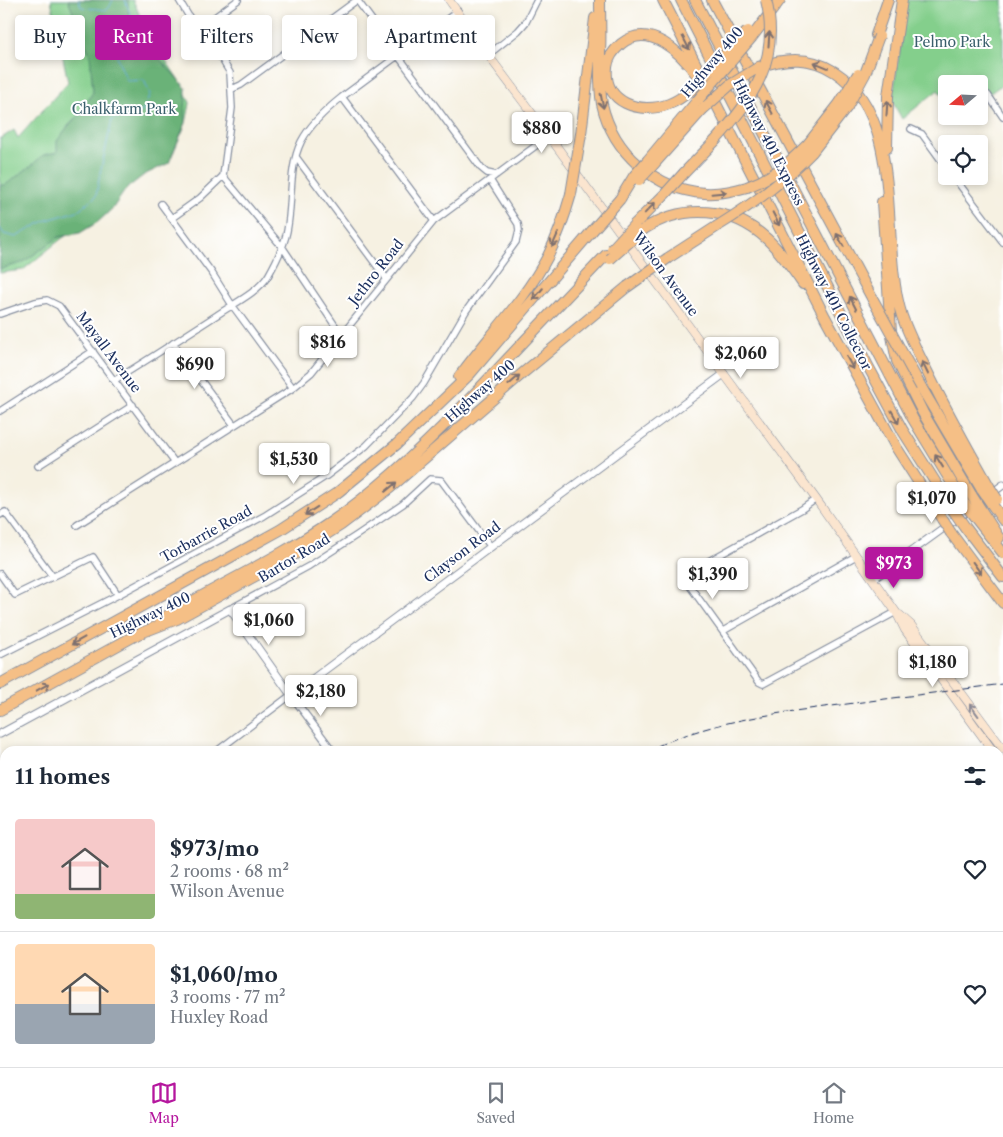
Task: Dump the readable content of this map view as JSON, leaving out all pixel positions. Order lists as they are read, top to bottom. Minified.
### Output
{"streets":{"highway":["Highway 400","Highway 401 Express","Highway 401 Collector"],"main road":["Wilson Avenue"],"street":["Jethro Road","Mayall Avenue","Torbarrie Road","Clayson Road","Bartor Road"]},"crossings":[["Jethro Road","Wilson Avenue"],["Jethro Road","Mayall Avenue"],["Jethro Road","Torbarrie Road"],["Wilson Avenue","Clayson Road"],["Clayson Road","Bartor Road"]],"parks":["Pelmo Park","Chalkfarm Park"],"north":"left","page":{"chip":["Buy","Rent","Filters","New","Apartment"],"price":["$880","$816","$2,060","$690","$1,530","$1,070","$973","$1,390","$1,060","$1,180","$2,180"],"heading":"11 homes","list":[{"name":"$973/mo","note":"2 rooms · 68 m² · Wilson Avenue"},{"name":"$1,060/mo","note":"3 rooms · 77 m² · Huxley Road"}],"tabs":["Map","Saved","Home"]}}
